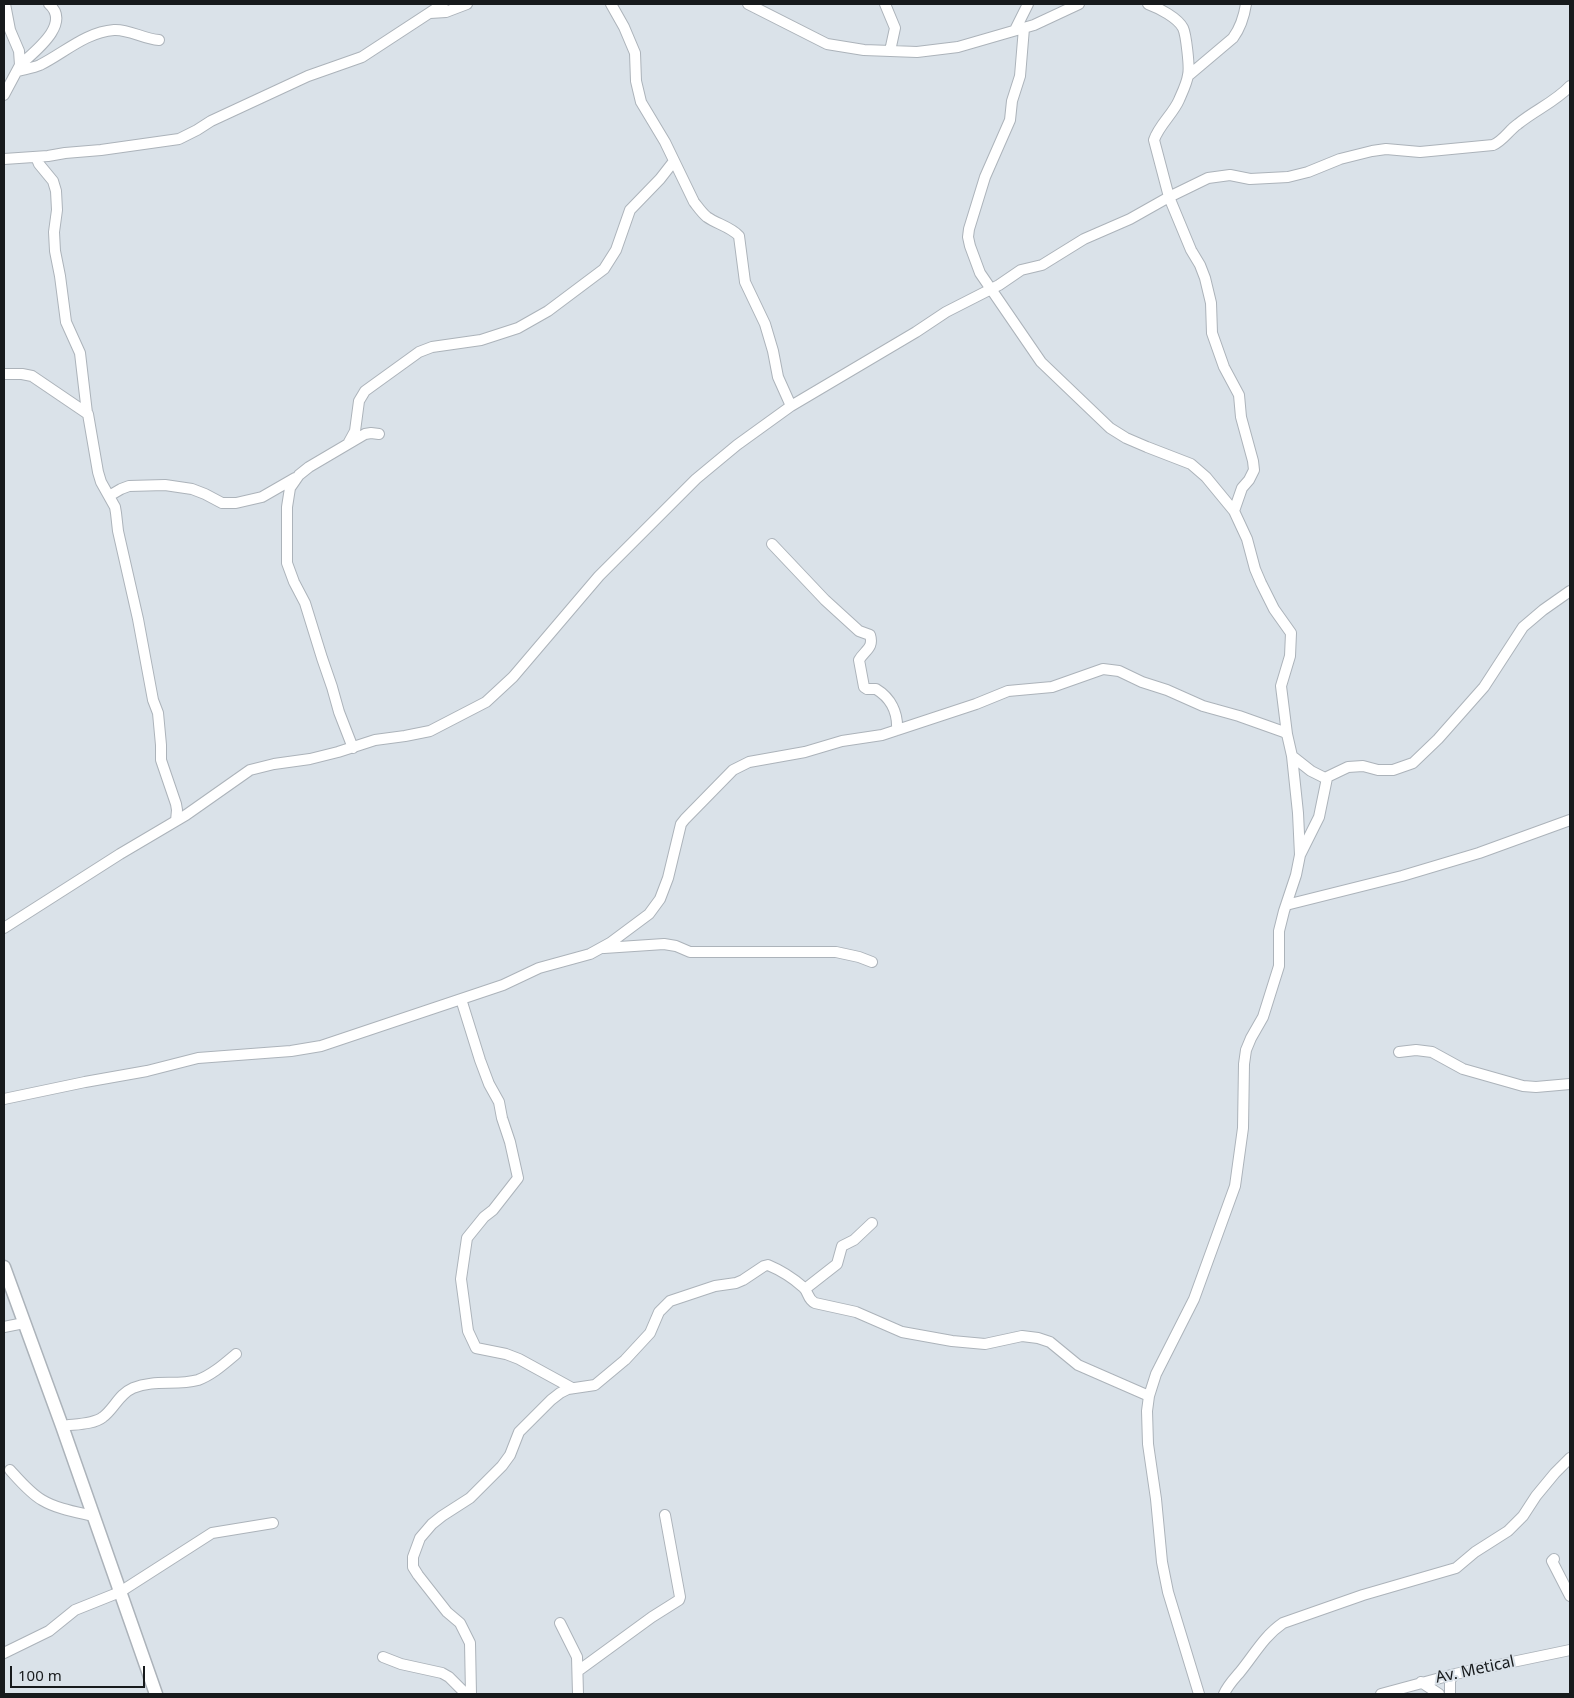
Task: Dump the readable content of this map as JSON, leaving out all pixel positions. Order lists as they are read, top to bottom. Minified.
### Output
{"streets":{"street":["Av. Metical"]},"scale_bar":"100 m"}
